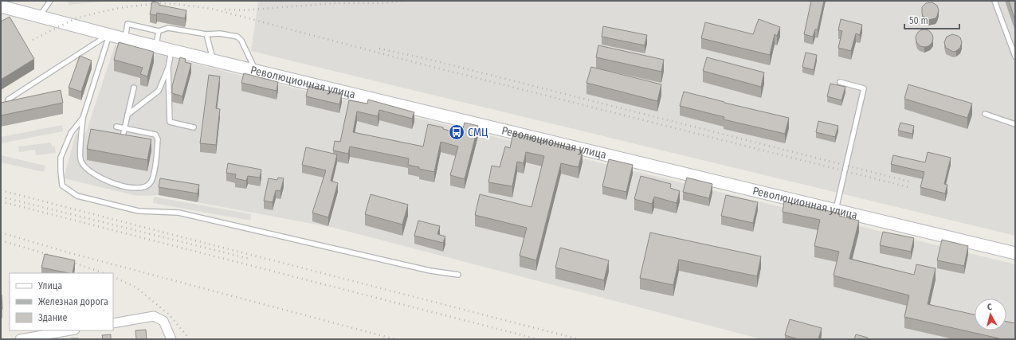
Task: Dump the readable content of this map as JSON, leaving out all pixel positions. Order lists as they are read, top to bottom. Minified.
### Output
{"streets":{"main road":["Революционная улица"]},"places":{"bus stop":["СМЦ"]},"legend":["Улица","Железная дорога","Здание"],"scale_bar":"50 m","north":"top"}
